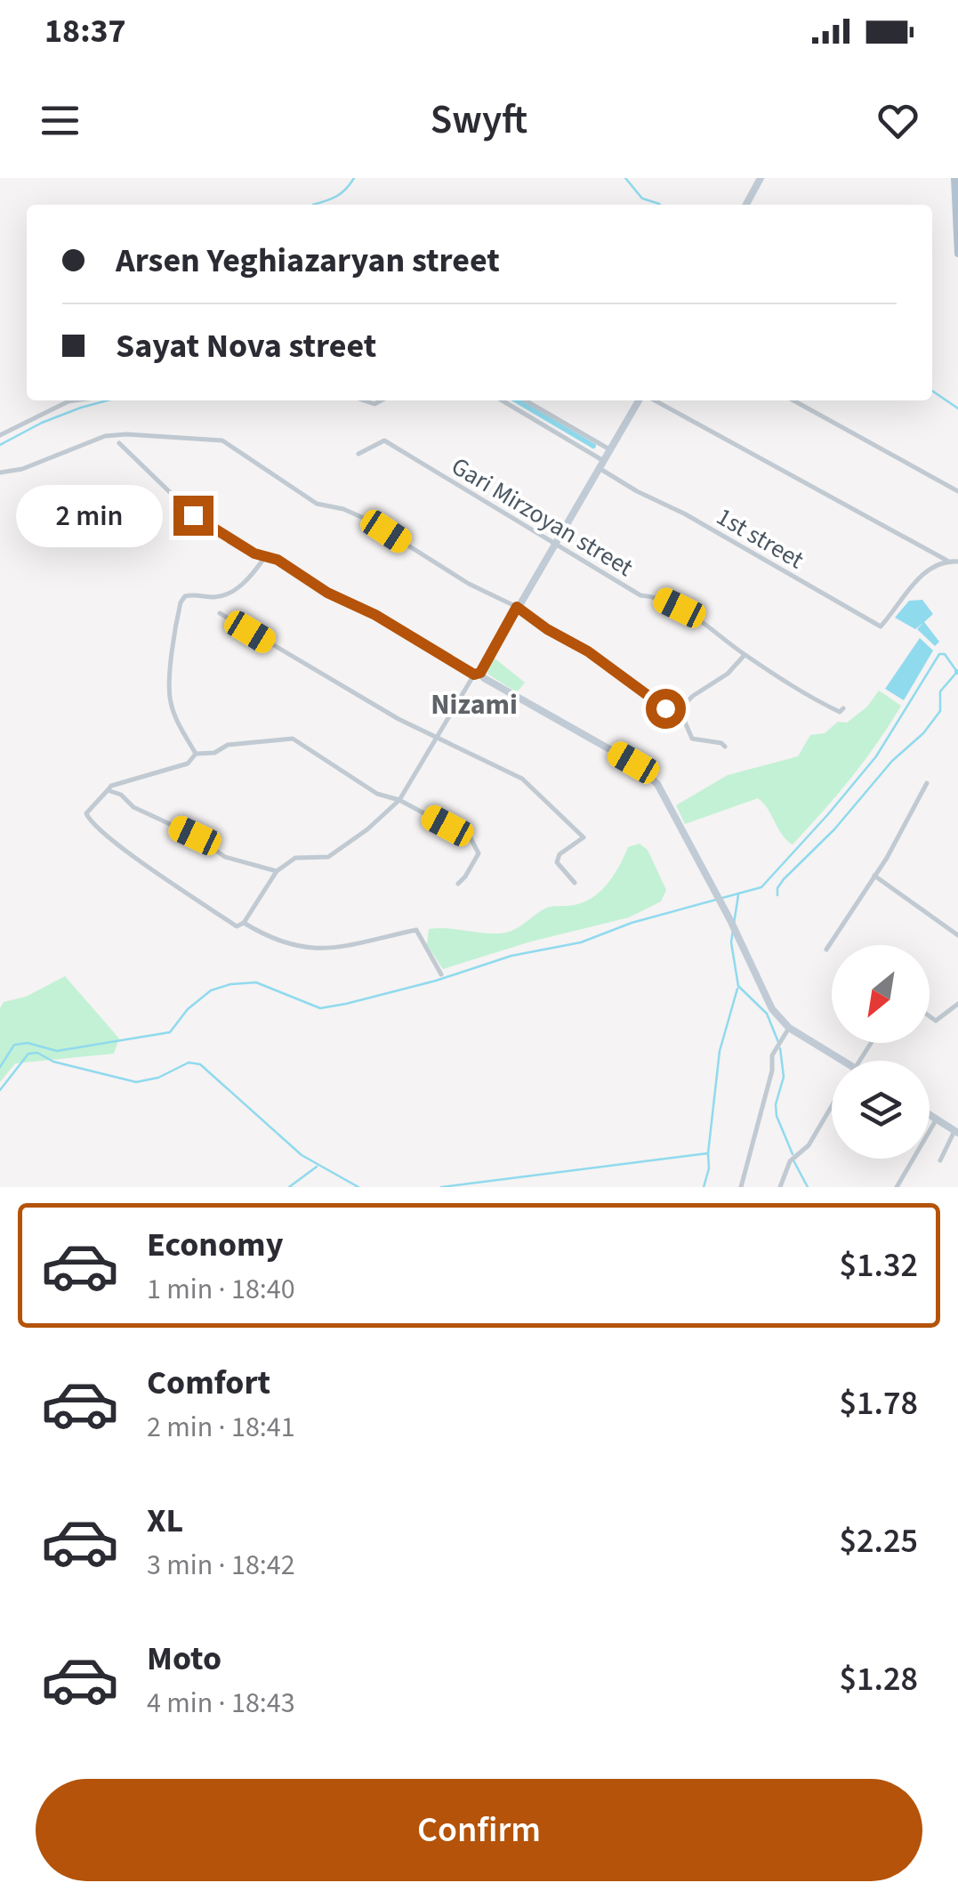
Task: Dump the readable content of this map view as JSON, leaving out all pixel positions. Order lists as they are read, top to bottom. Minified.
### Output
{"streets":{"street":["Gari Mirzoyan street","1st street"]},"districts":["Nizami"],"north":"bottom left","page":{"status":"18:37","header":"Swyft","banner":["Arsen Yeghiazaryan street","Sayat Nova street"],"bubble":"2 min","list":[{"name":"Economy","note":"1 min · 18:40","value":"$1.32"},{"name":"Comfort","note":"2 min · 18:41","value":"$1.78"},{"name":"XL","note":"3 min · 18:42","value":"$2.25"},{"name":"Moto","note":"4 min · 18:43","value":"$1.28"}],"buttons":"Confirm"}}
